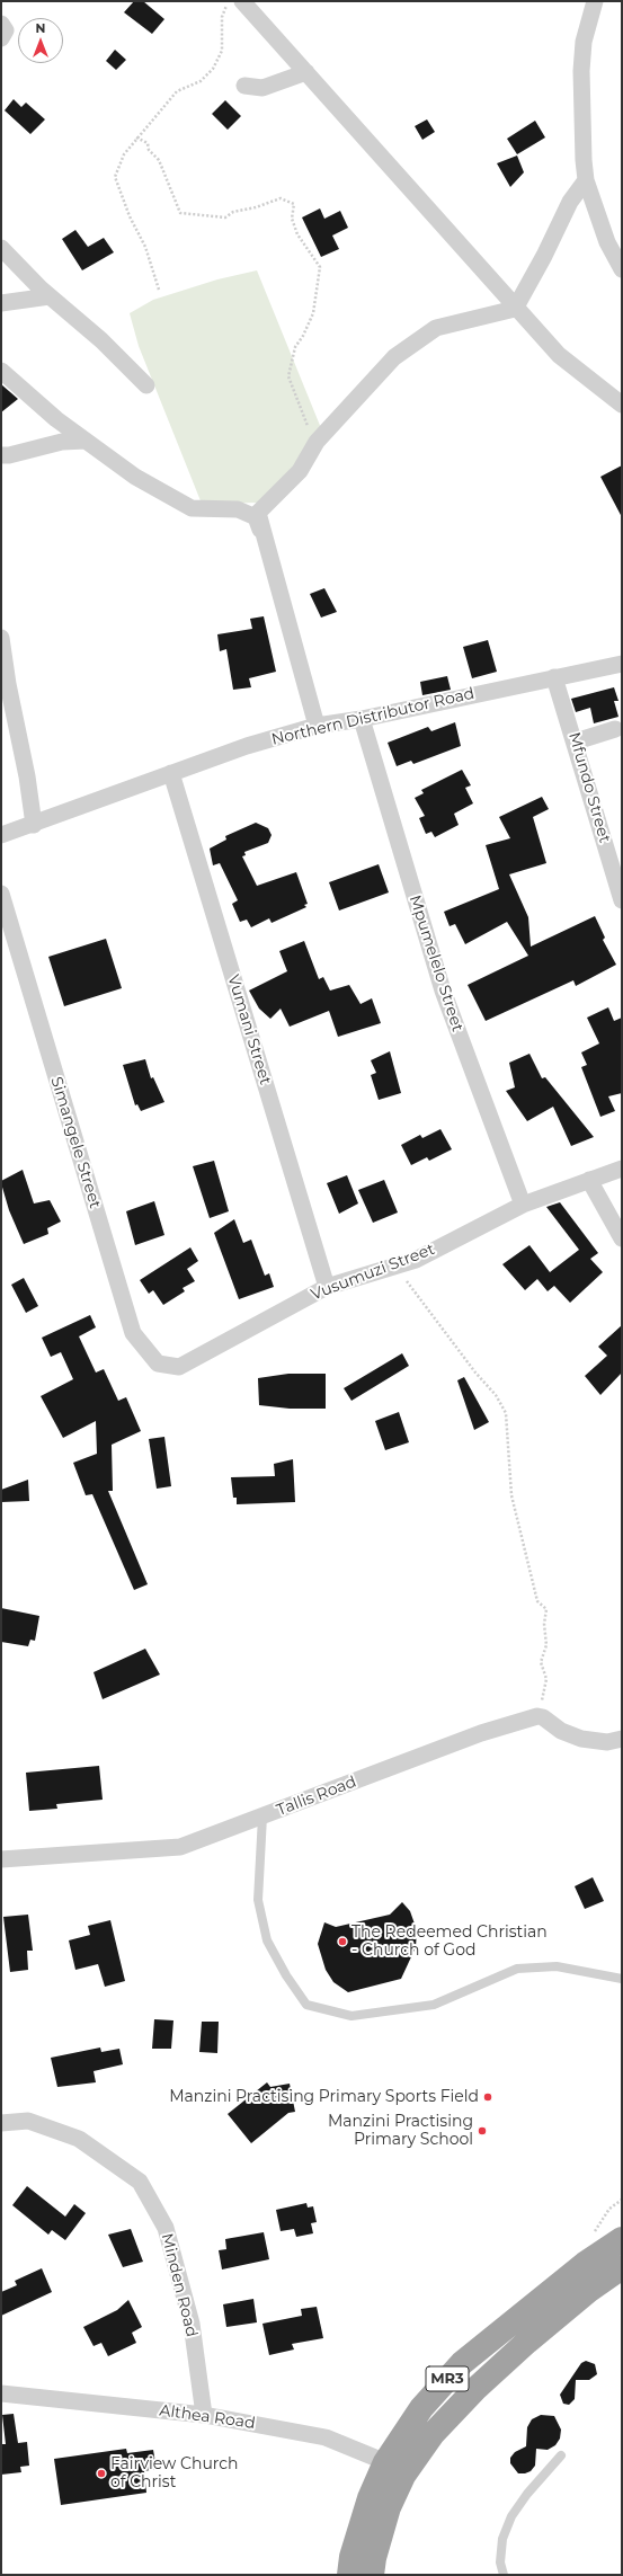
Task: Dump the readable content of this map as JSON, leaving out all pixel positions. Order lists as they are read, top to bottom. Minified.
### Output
{"streets":{"highway":["MR3"],"street":["Northern Distributor Road","Mfundo Street","Mpumelelo Street","Vumani Street","Simangele Street","Vusumuzi Street","Tallis Road","Minden Road","Althea Road"]},"crossings":[["Northern Distributor Road","Mfundo Street"],["Northern Distributor Road","Mpumelelo Street"],["Northern Distributor Road","Vumani Street"],["Mpumelelo Street","Vusumuzi Street"],["Vumani Street","Vusumuzi Street"],["Simangele Street","Vusumuzi Street"],["Minden Road","Althea Road"],["MR3","Althea Road"]],"places":["The Redeemed Christian - Church of God","Manzini Practising Primary Sports Field","Manzini Practising Primary School","Fairview Church of Christ"],"north":"top"}
